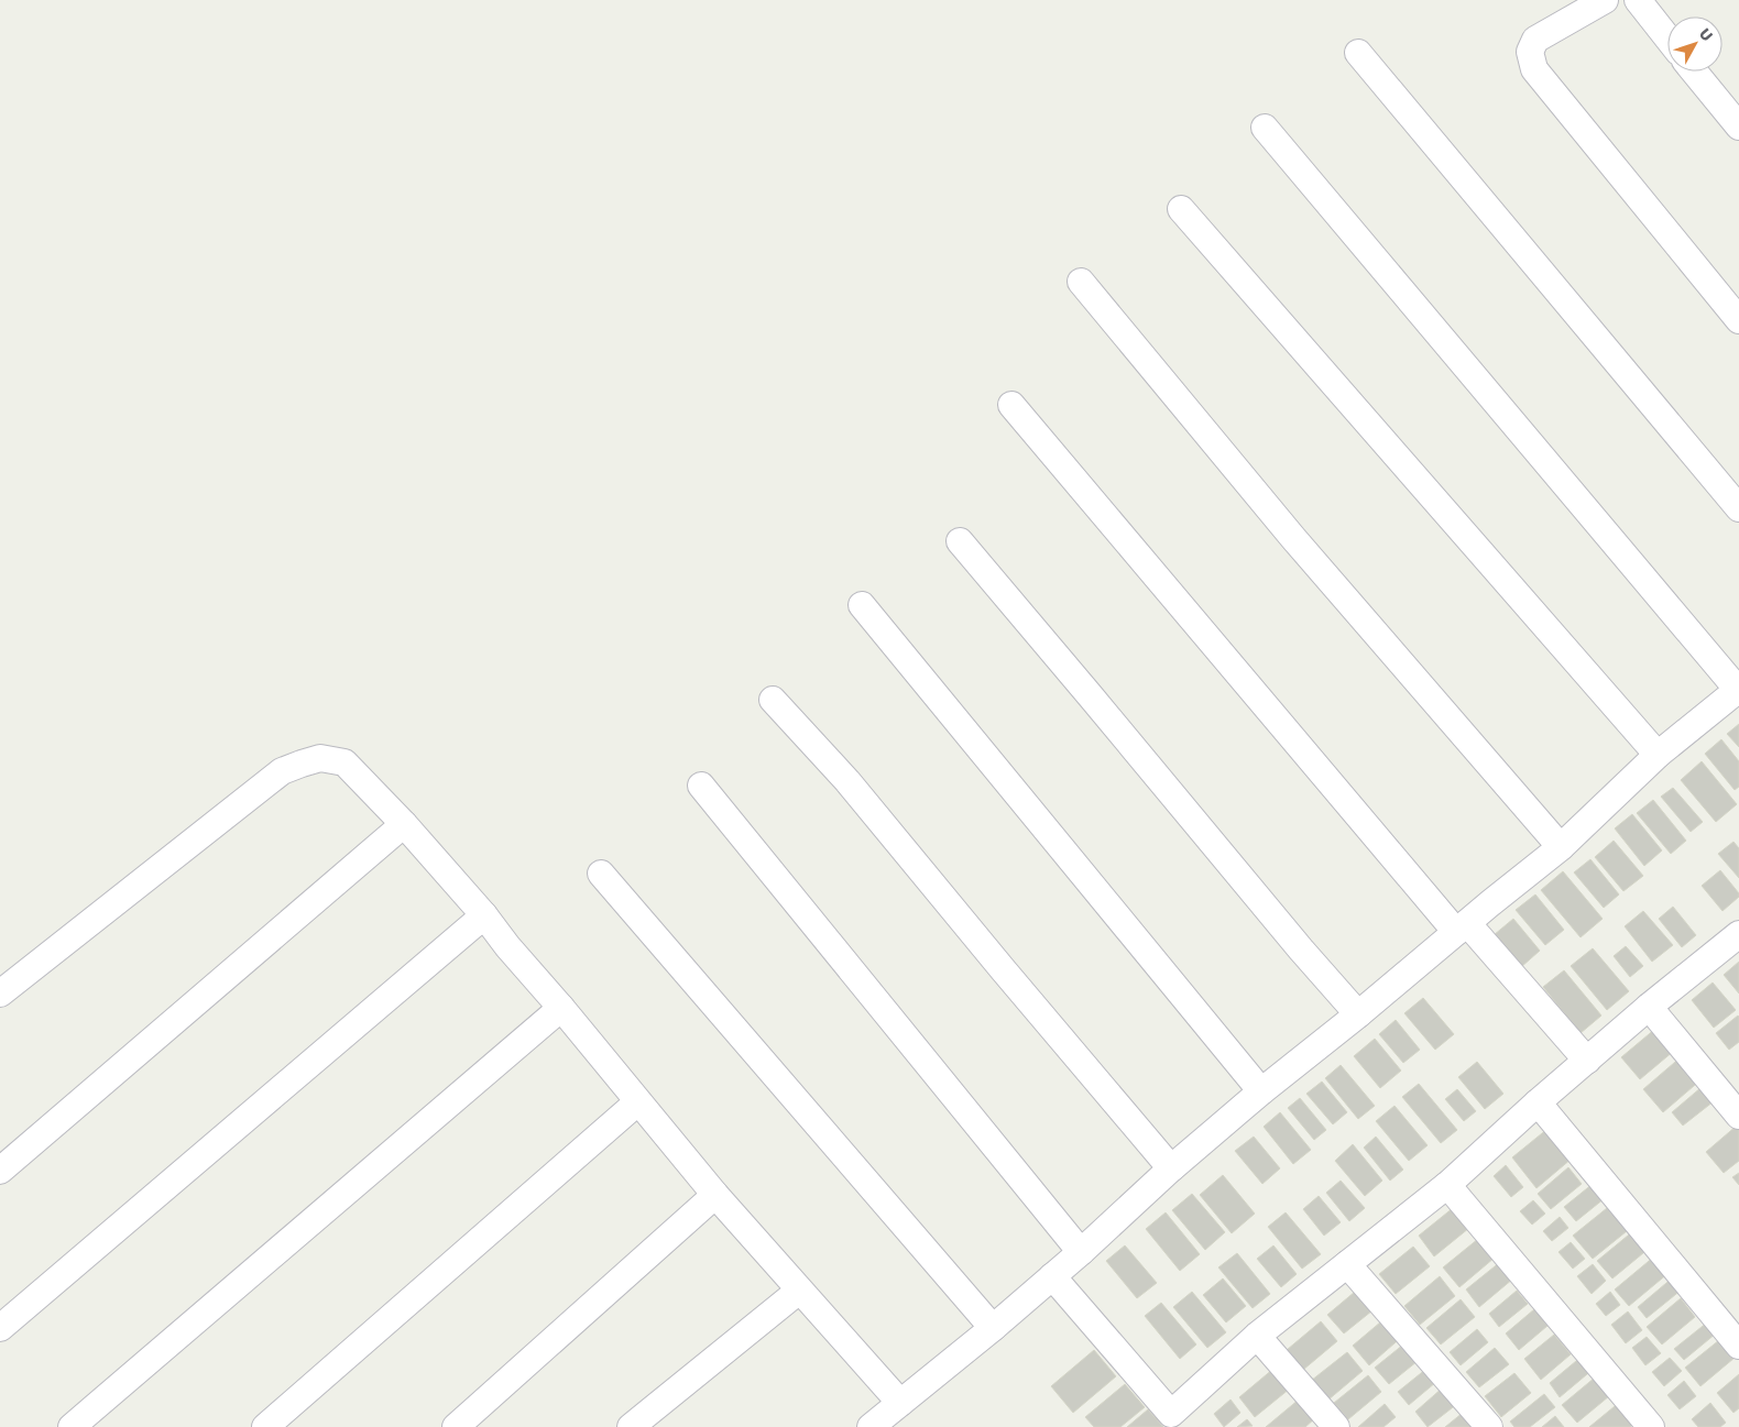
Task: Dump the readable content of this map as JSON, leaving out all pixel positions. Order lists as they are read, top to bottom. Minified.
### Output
{"north":"top right"}
